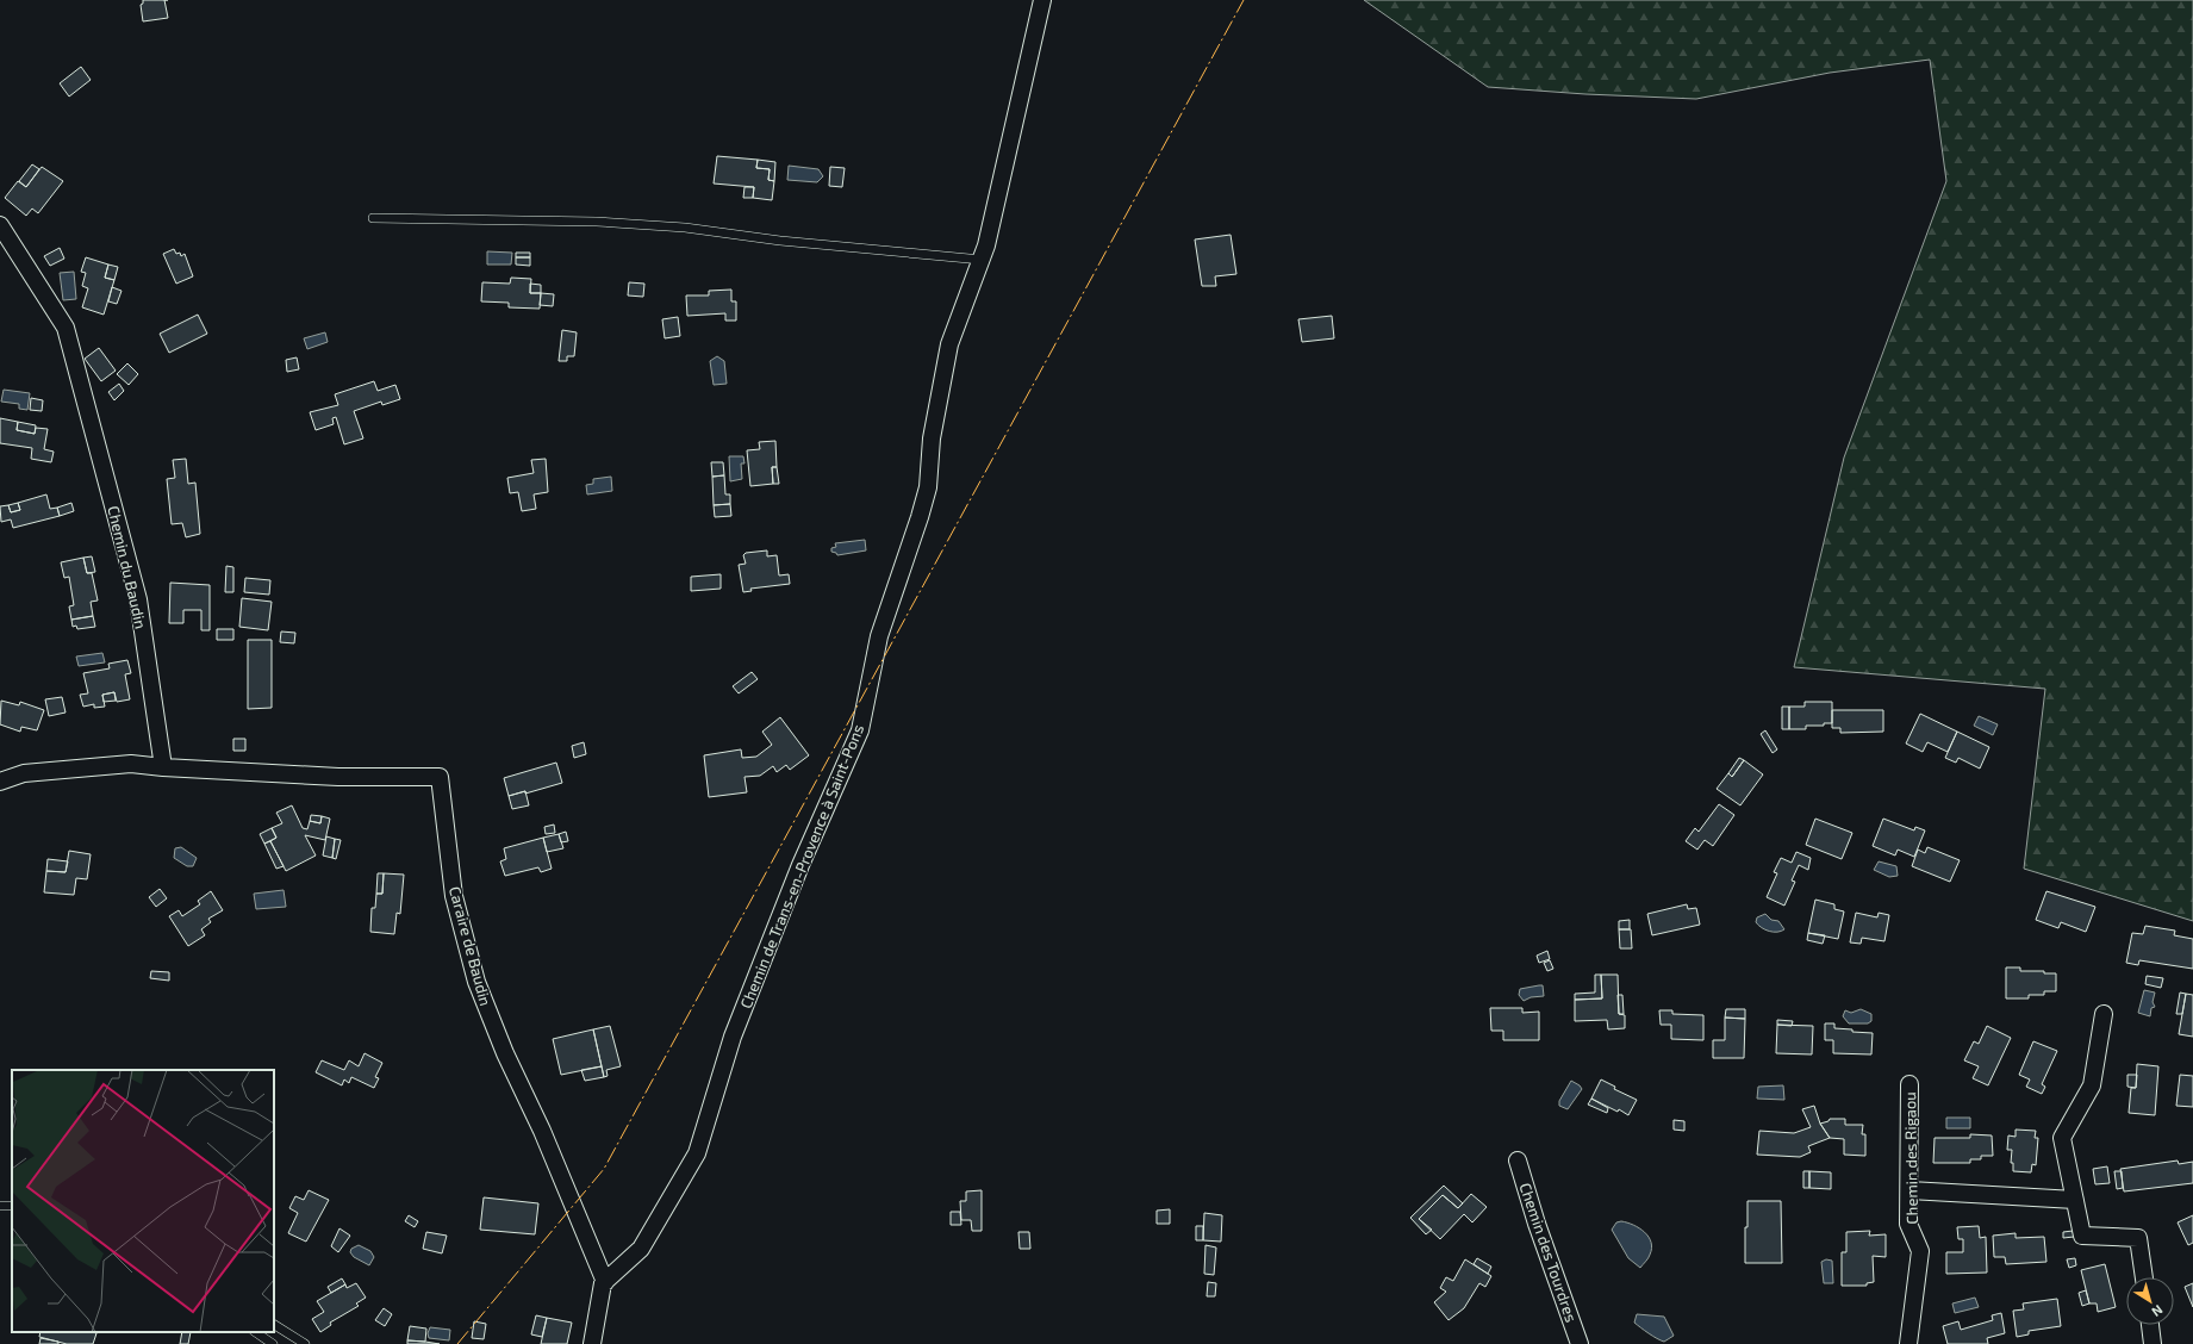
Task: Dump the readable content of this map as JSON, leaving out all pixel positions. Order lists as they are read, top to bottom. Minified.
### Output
{"streets":{"street":["Chemin du Baudin","Chemin de Trans-en-Provence à Saint-Pons","Caraire de Baudin","Chemin des Rigaou","Chemin des Tourdres"]},"crossings":[["Chemin du Baudin","Caraire de Baudin"],["Chemin de Trans-en-Provence à Saint-Pons","Caraire de Baudin"]],"north":"bottom right"}
